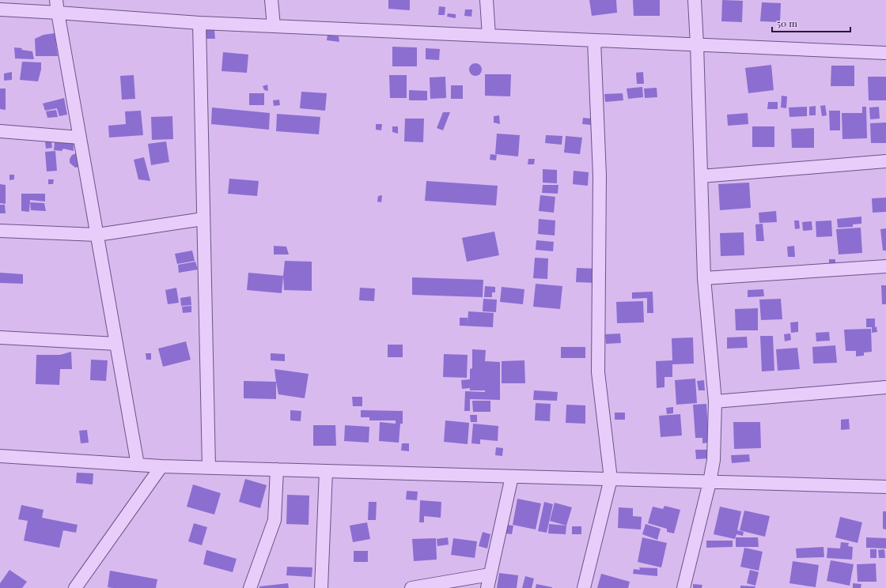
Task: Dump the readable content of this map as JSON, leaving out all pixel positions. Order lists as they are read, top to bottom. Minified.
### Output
{"scale_bar":"50 m"}
